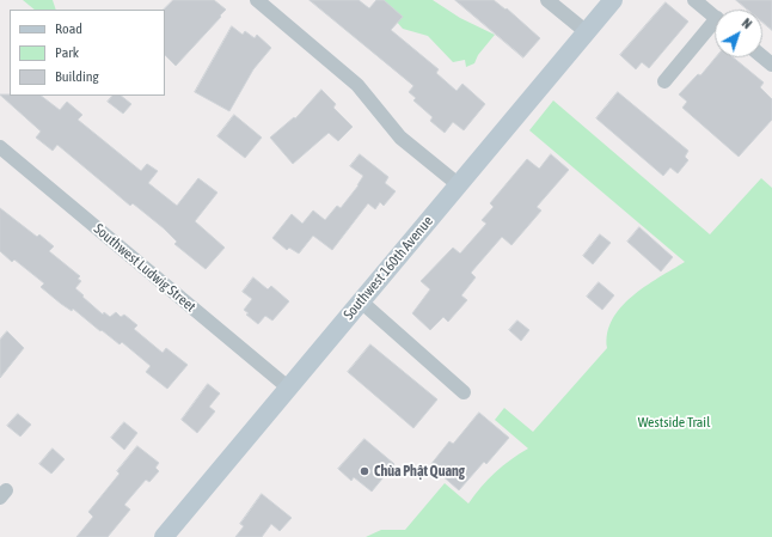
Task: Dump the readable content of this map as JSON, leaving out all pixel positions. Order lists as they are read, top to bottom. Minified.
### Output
{"streets":{"street":["Southwest Ludwig Street","Southwest 160th Avenue"]},"crossings":[["Southwest Ludwig Street","Southwest 160th Avenue"]],"parks":["Westside Trail"],"places":["Chùa Phật Quang"],"legend":["Road","Park","Building"],"north":"top right"}
